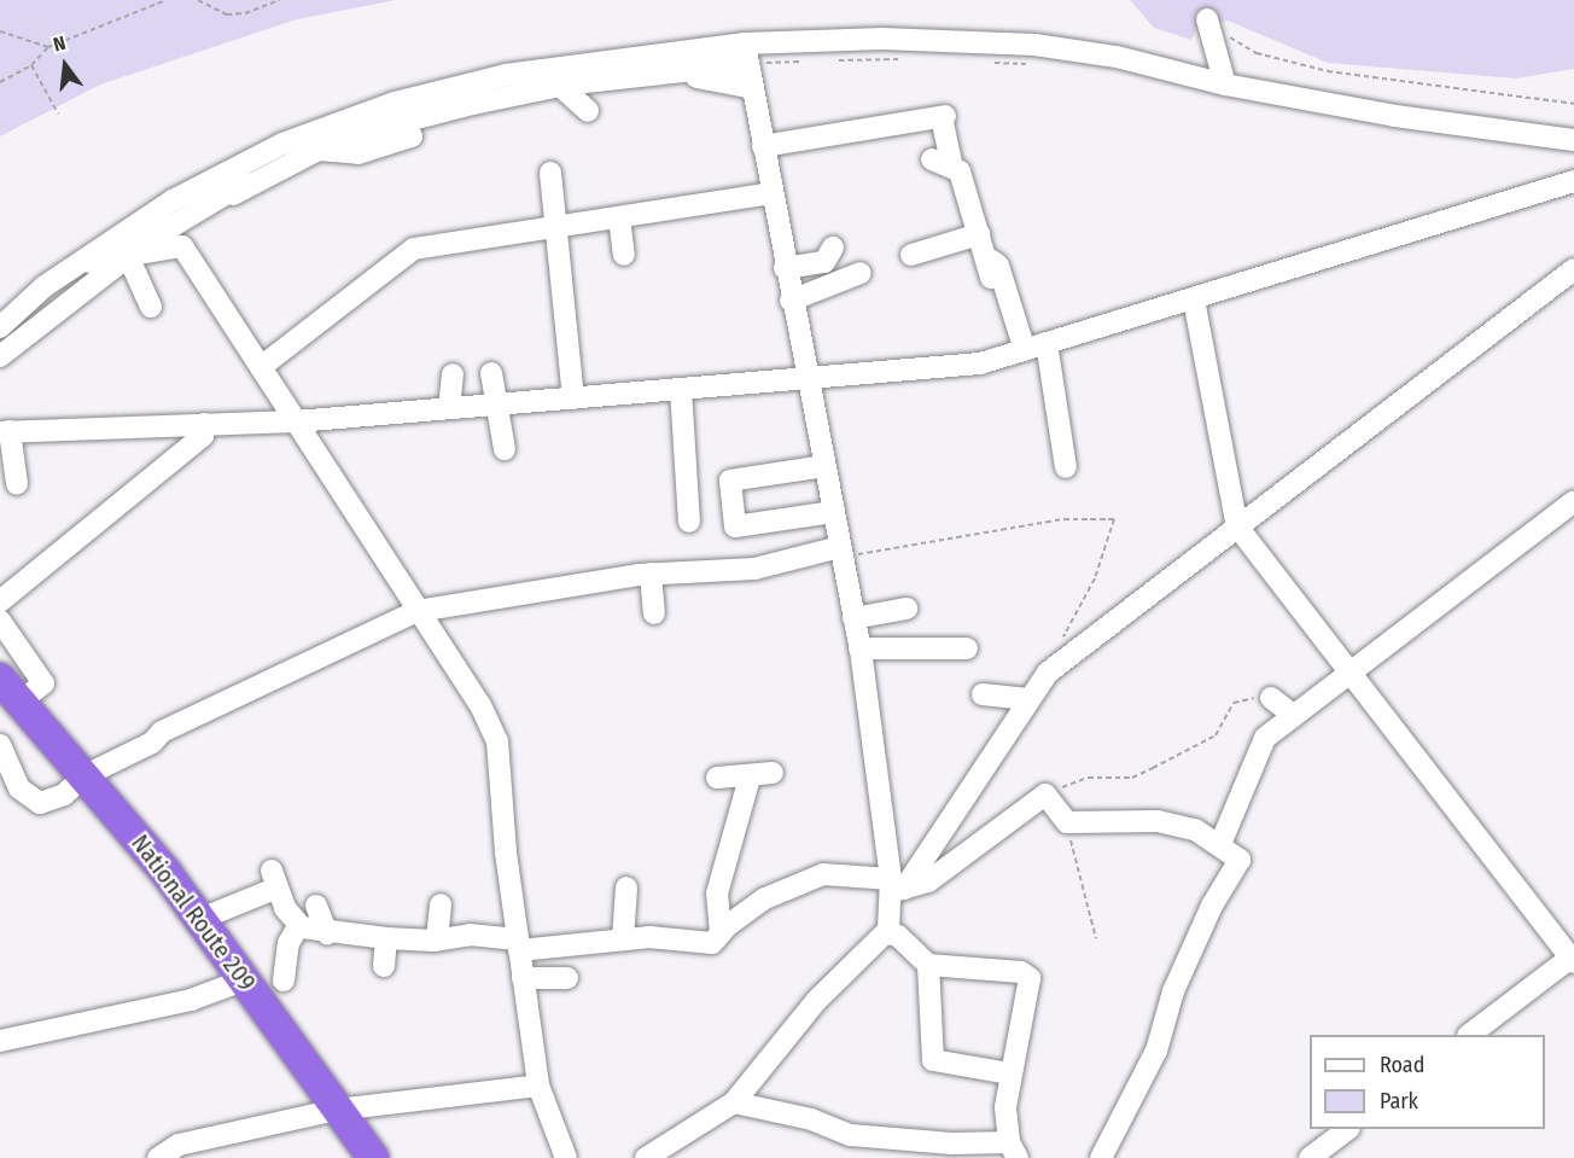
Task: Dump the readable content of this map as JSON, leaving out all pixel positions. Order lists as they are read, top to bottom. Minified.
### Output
{"streets":{"highway":["National Route 209"]},"legend":["Road","Park"],"north":"top"}
